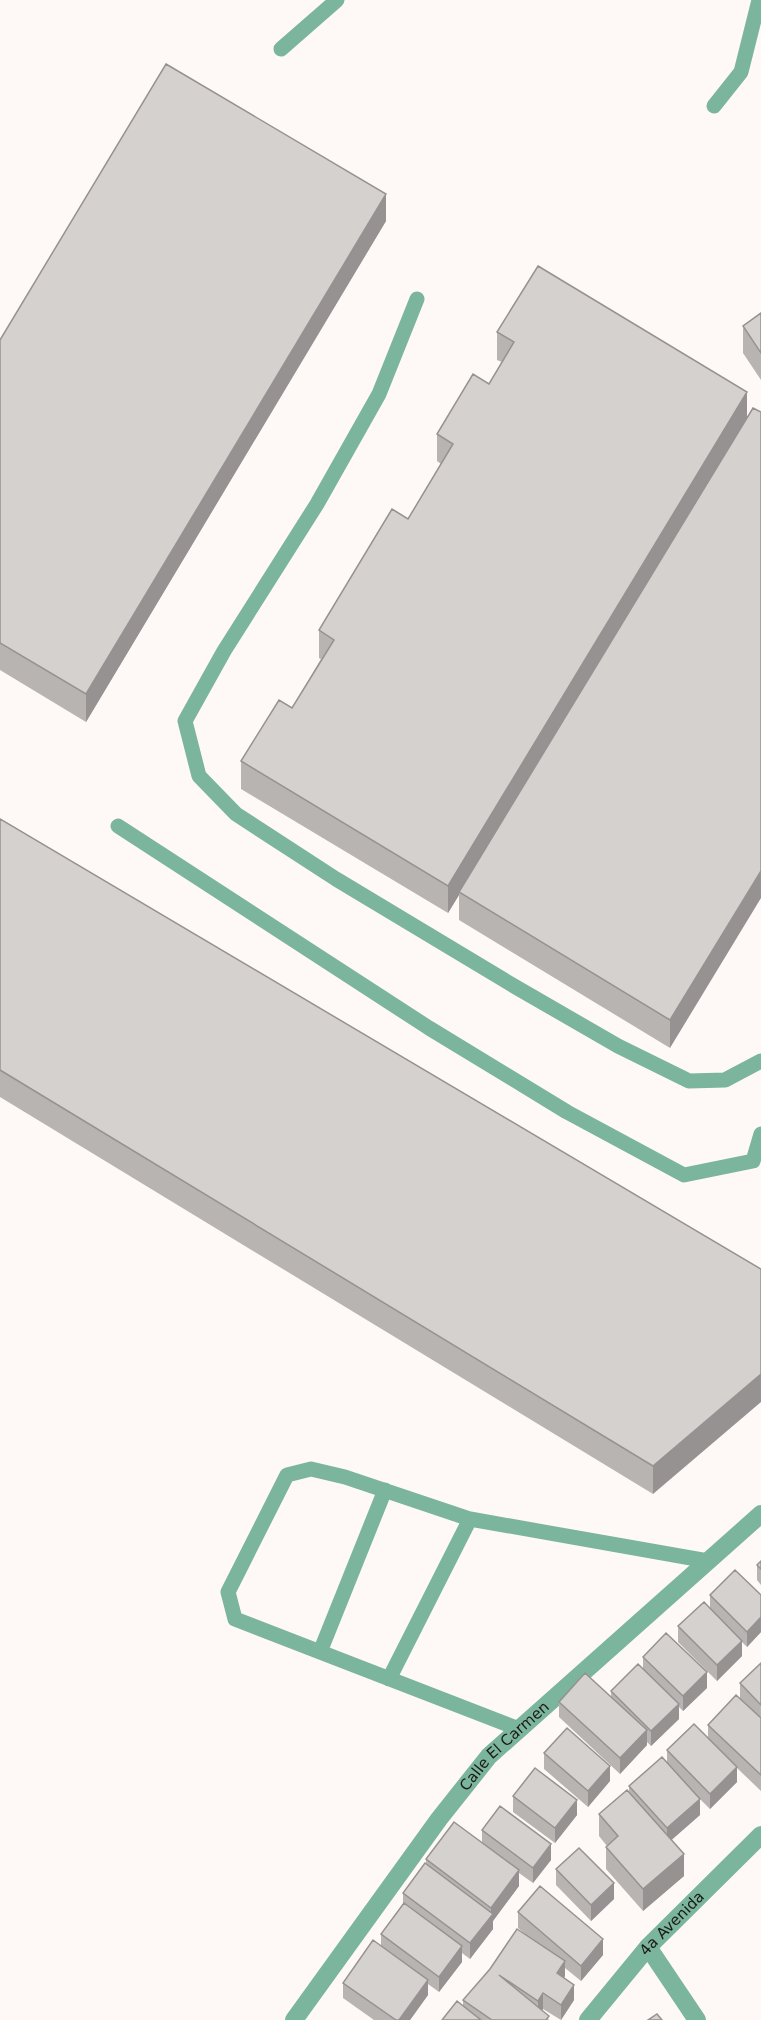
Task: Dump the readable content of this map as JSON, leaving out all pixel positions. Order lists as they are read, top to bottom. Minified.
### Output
{"streets":{"street":["Calle El Carmen","4a Avenida"]}}
